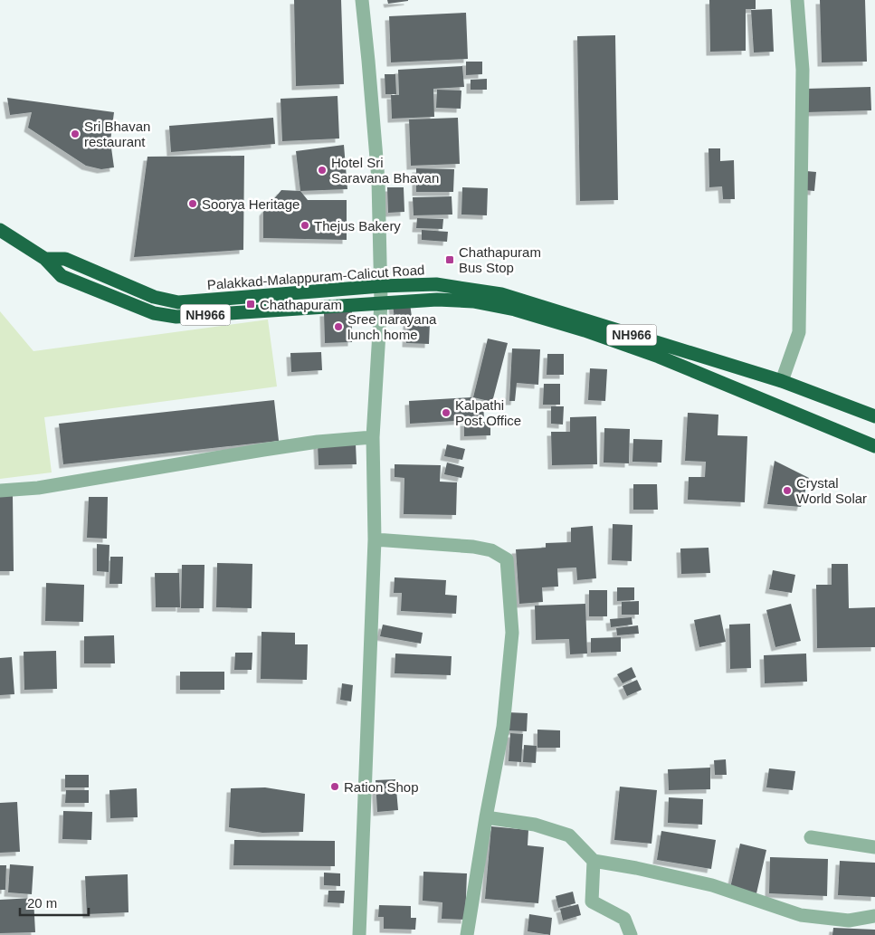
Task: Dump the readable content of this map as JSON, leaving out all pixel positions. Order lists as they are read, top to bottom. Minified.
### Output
{"streets":{"highway":["Palakkad-Malappuram-Calicut Road","NH966"]},"places":{"other":["Sri Bhavan restaurant","Hotel Sri Saravana Bhavan","Soorya Heritage","Thejus Bakery","Sree narayana lunch home","Kalpathi Post Office","Crystal World Solar","Ration Shop"],"transit":["Chathapuram Bus Stop","Chathapuram"]},"scale_bar":"20 m"}
